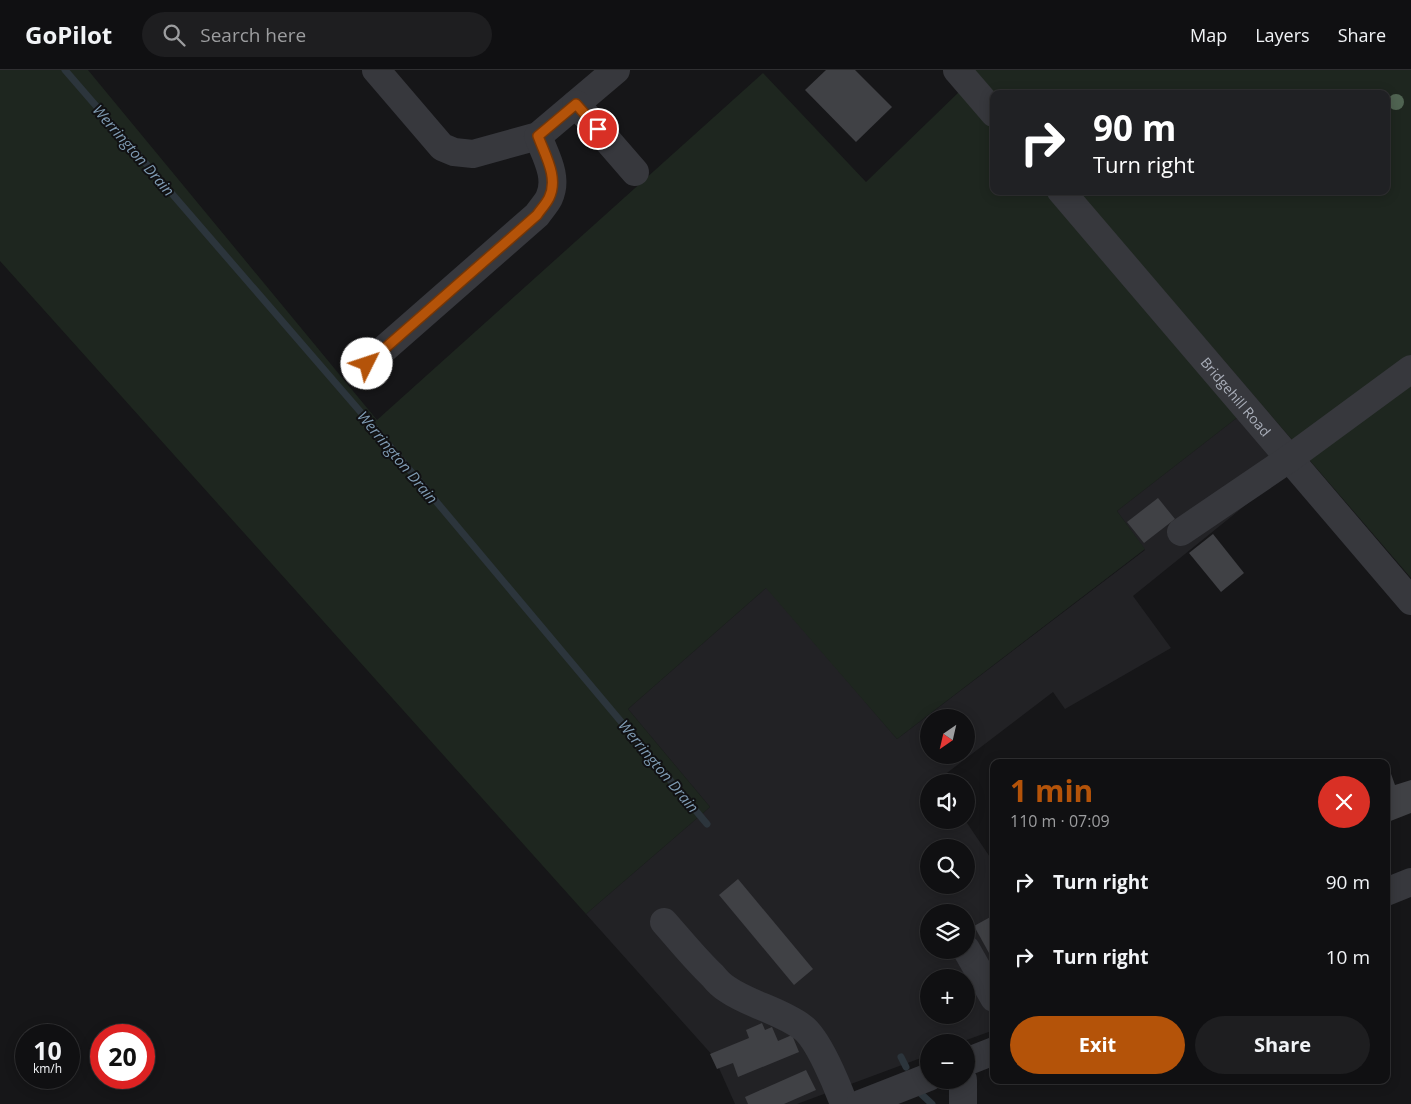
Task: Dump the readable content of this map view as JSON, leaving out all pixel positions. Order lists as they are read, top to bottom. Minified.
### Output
{"streets":{"street":["Bridgehill Road"]},"water":["Werrington Drain"],"north":"bottom left","page":{"header":"GoPilot","search":"Search here","nav":["Map","Layers","Share"],"turn":["90 m","Turn right"],"map_buttons":["+","−"],"heading":["1 min","110 m · 07:09"],"list":[{"name":"Turn right","value":"90 m"},{"name":"Turn right","value":"10 m"}],"buttons":["Exit","Share"],"speed":"10 km/h","limit":"20"}}
